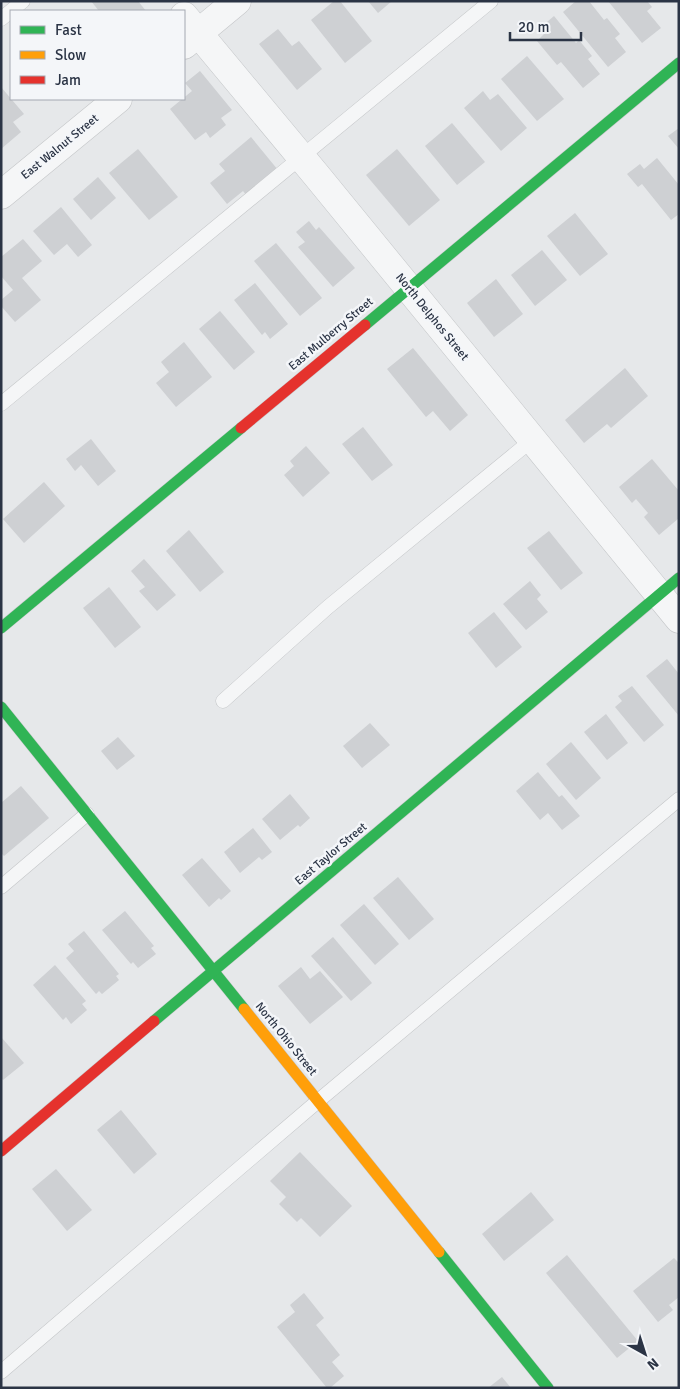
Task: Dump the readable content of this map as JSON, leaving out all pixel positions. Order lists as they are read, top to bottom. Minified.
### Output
{"streets":{"street":["East Walnut Street","North Delphos Street","East Mulberry Street","East Taylor Street","North Ohio Street"]},"crossings":[["North Delphos Street","East Mulberry Street"],["North Delphos Street","East Taylor Street"],["East Taylor Street","North Ohio Street"]],"legend":["Fast","Slow","Jam"],"scale_bar":"20 m","north":"bottom right"}
